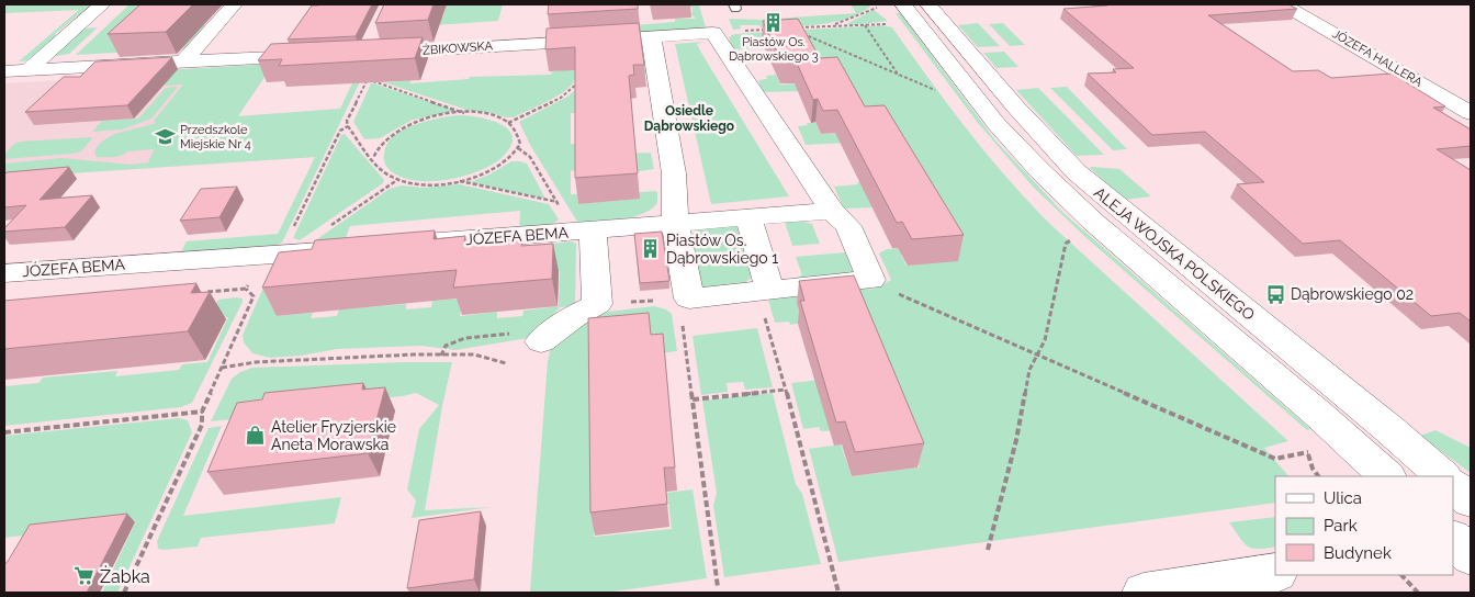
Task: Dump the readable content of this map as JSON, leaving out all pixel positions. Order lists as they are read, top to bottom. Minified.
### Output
{"streets":{"street":["ŻBIKOWSKA","JÓZEFA HALLERA","JÓZEFA BEMA","ALEJA WOJSKA POLSKIEGO"]},"districts":["Osiedle Dąbrowskiego"],"places":{"building":["Piastów Os. Dąbrowskiego 3","Piastów Os. Dąbrowskiego 1"],"school or university":["Przedszkole Miejskie Nr 4"],"bus stop":["Dąbrowskiego 02"],"shop":["Atelier Fryzjerskie Aneta Morawska"],"supermarket":["Żabka"]},"legend":["Ulica","Park","Budynek"]}
